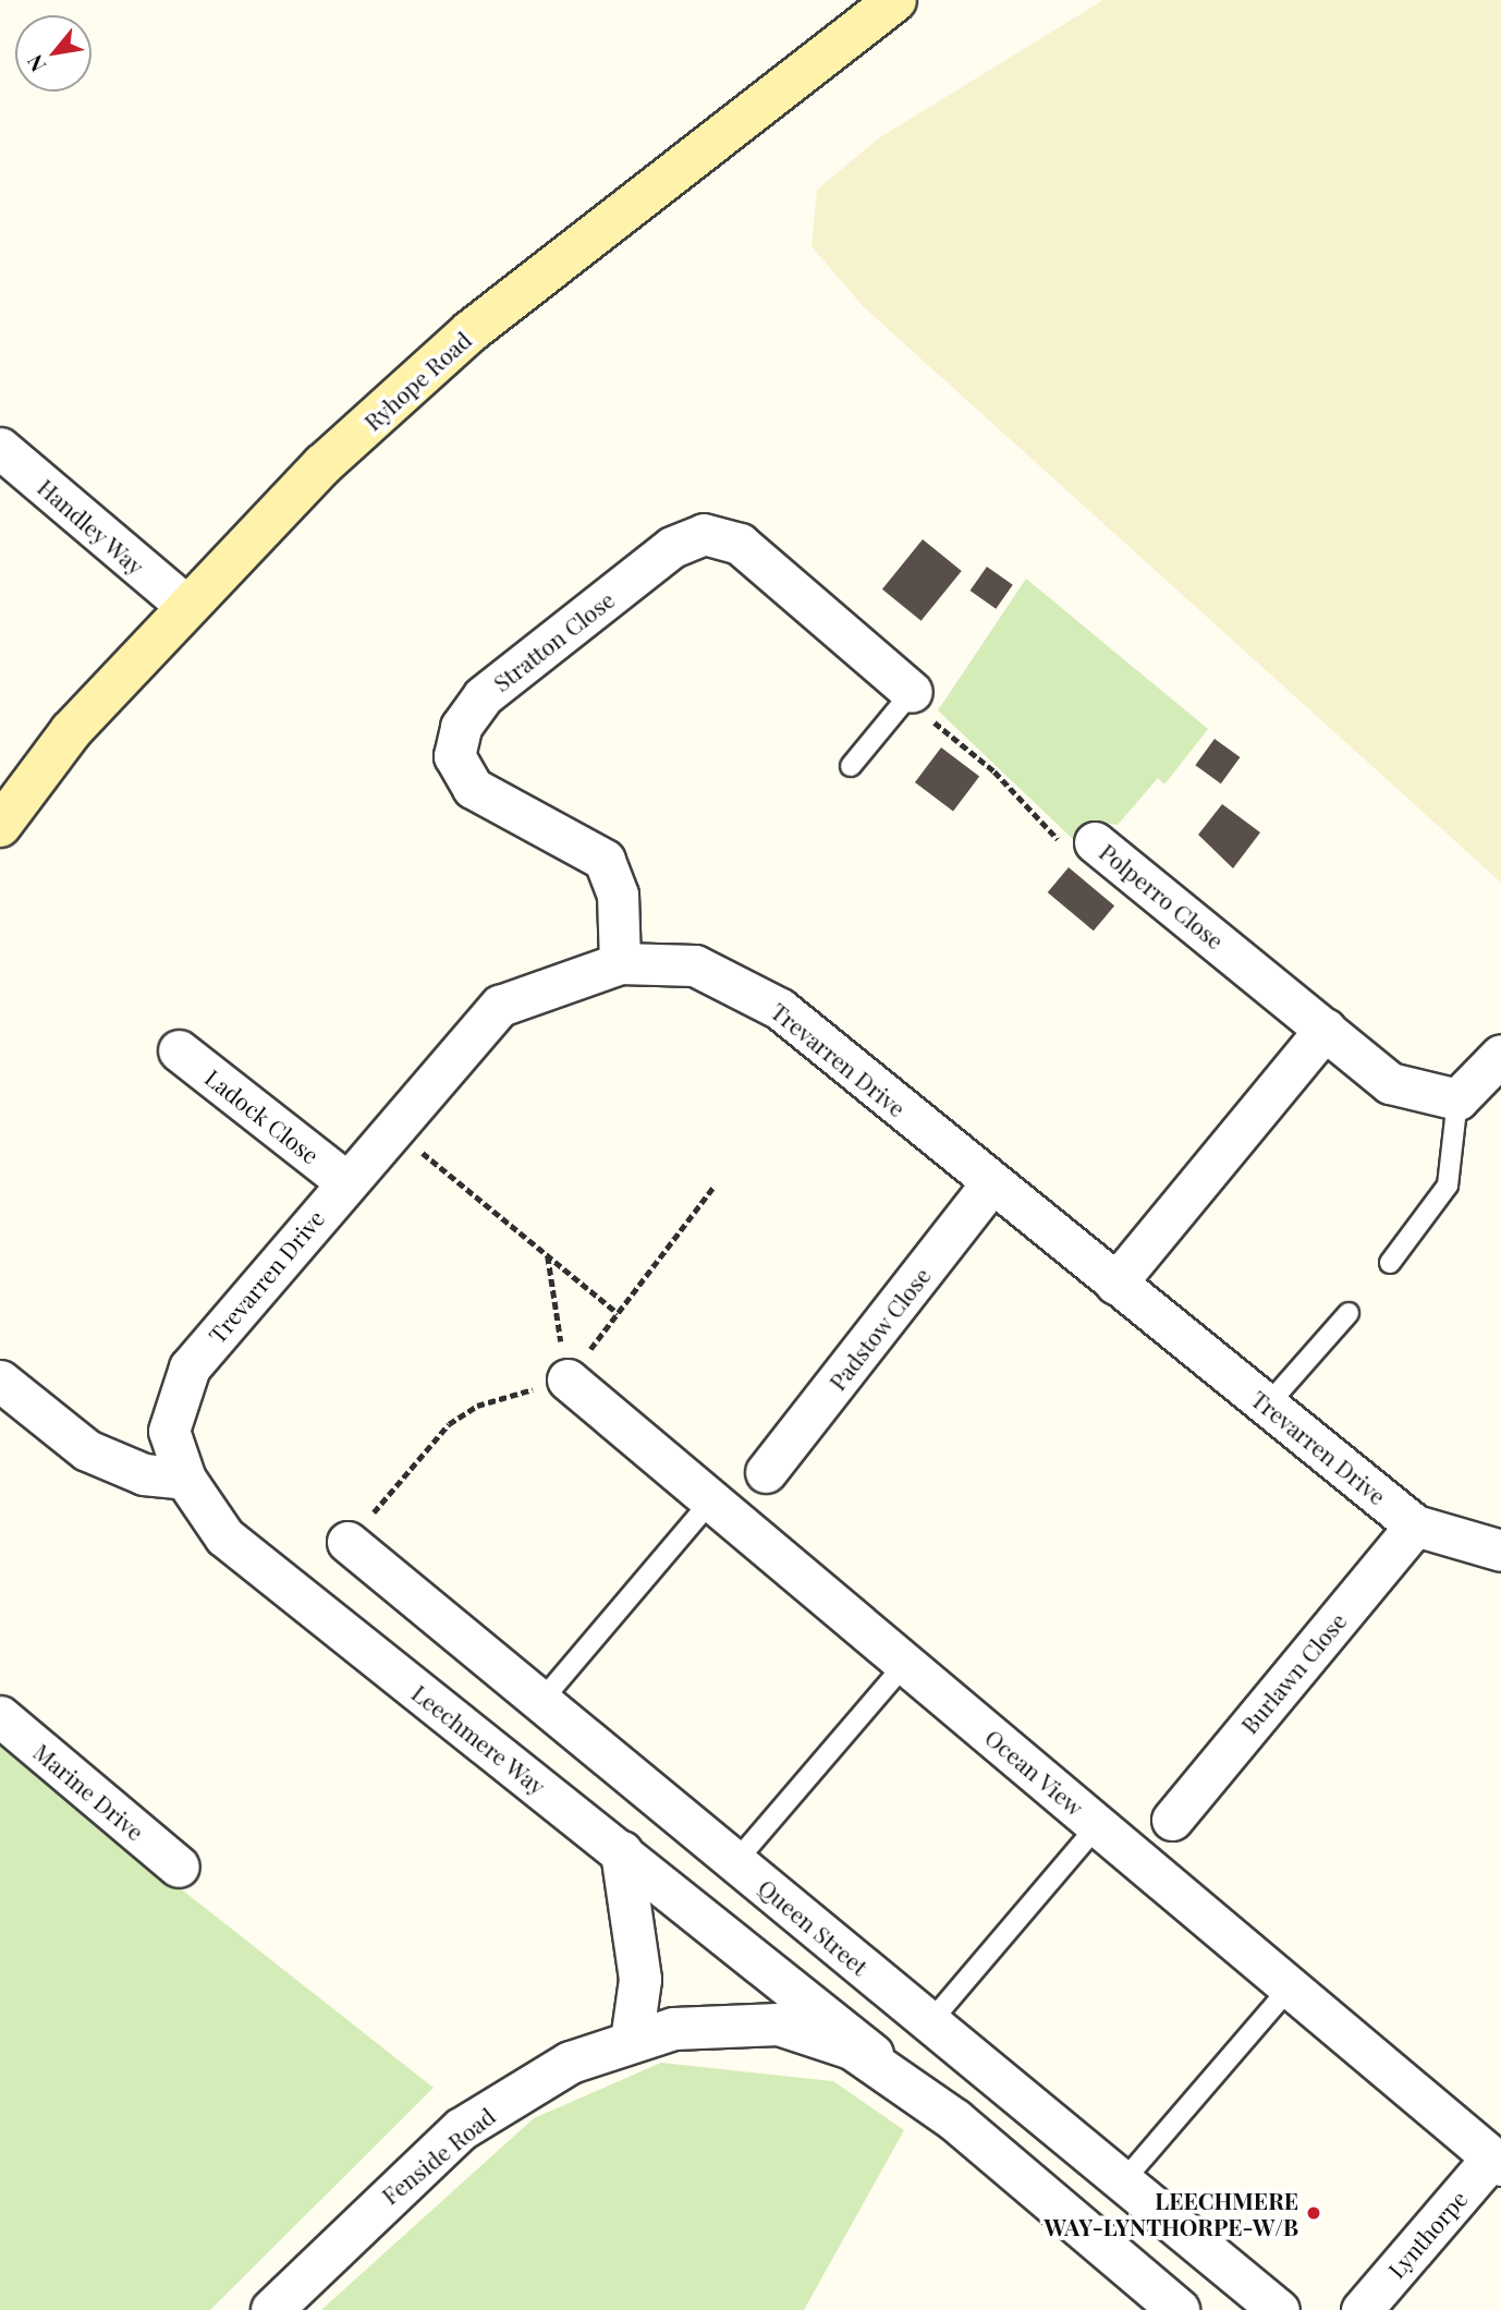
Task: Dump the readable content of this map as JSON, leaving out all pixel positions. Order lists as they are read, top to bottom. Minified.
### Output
{"streets":{"main road":["Ryhope Road"],"street":["Handley Way","Stratton Close","Polperro Close","Trevarren Drive","Ladock Close","Padstow Close","Burlawn Close","Leechmere Way","Ocean View","Marine Drive","Queen Street","Fenside Road","Lynthorpe"]},"crossings":[["Ryhope Road","Handley Way"],["Stratton Close","Polperro Close"],["Stratton Close","Trevarren Drive"],["Trevarren Drive","Ladock Close"],["Trevarren Drive","Padstow Close"],["Trevarren Drive","Burlawn Close"],["Trevarren Drive","Leechmere Way"],["Leechmere Way","Fenside Road"],["Ocean View","Lynthorpe"]],"places":["LEECHMERE WAY-LYNTHORPE-W/B"],"north":"bottom left"}
